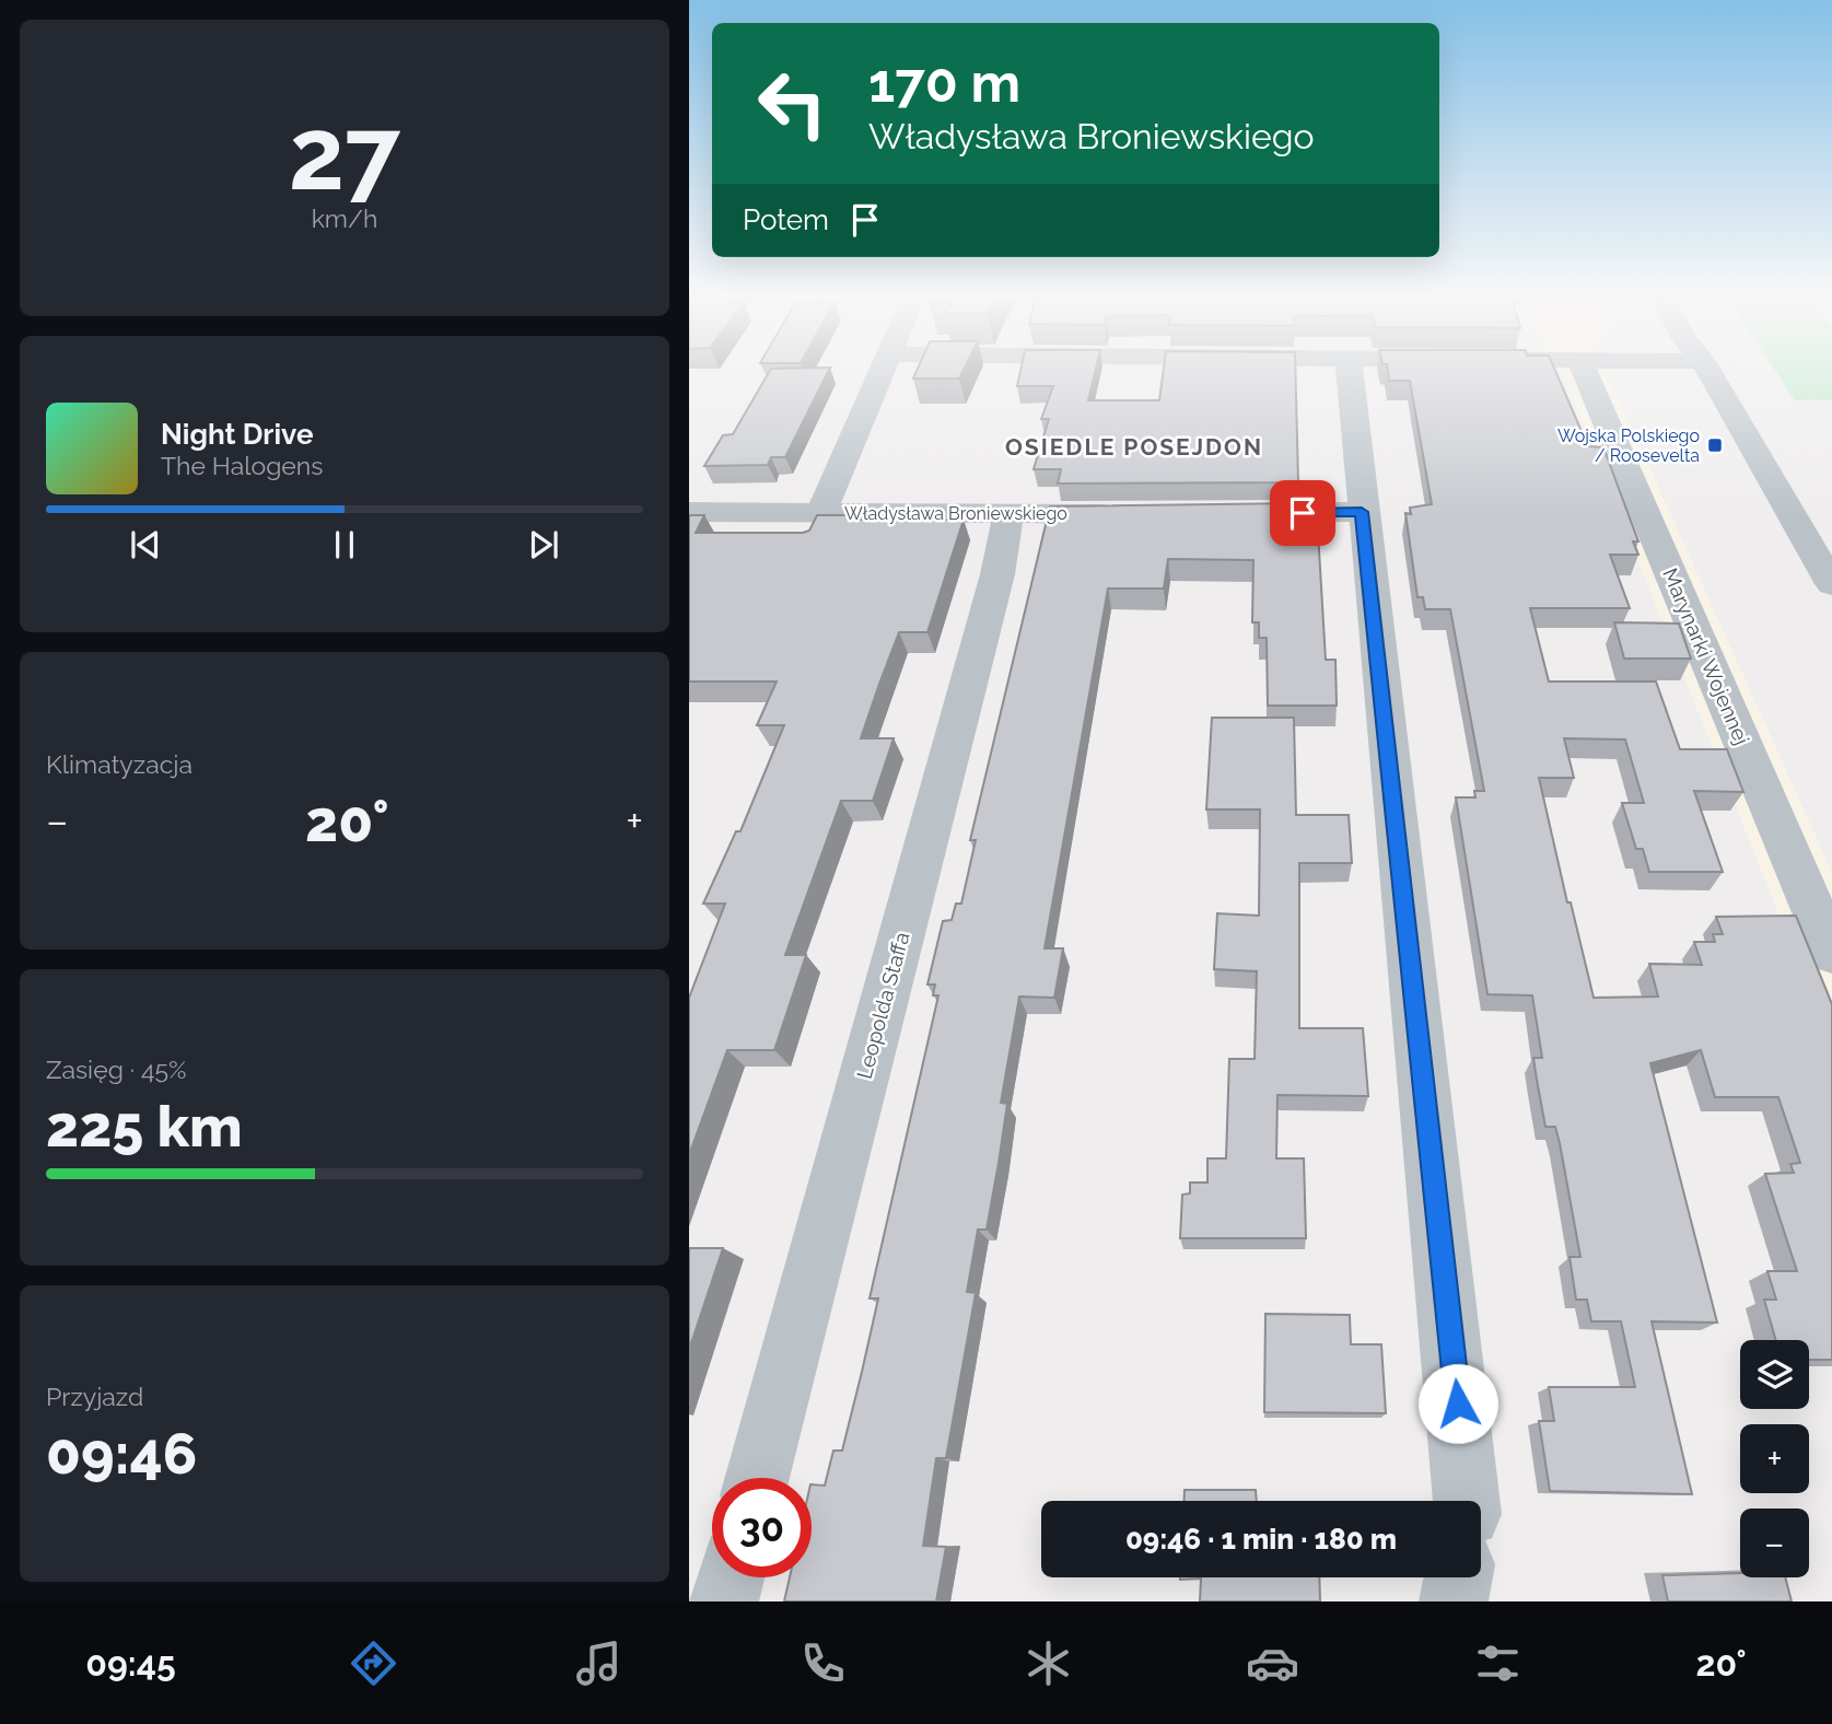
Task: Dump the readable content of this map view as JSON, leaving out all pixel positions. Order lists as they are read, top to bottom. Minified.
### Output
{"streets":{"street":["Władysława Broniewskiego","Marynarki Wojennej","Leopolda Staffa"]},"crossings":[["Władysława Broniewskiego","Leopolda Staffa"]],"districts":["OSIEDLE POSEJDON"],"places":{"transit":["Wojska Polskiego / Roosevelta"]},"page":{"tile":[["27","km/h"],"Klimatyzacja",["Zasięg · 45%","225 km"],["Przyjazd","09:46"]],"turn":["170 m","Władysława Broniewskiego"],"then":"Potem","song":["Night Drive","The Halogens"],"heat":["−","20°","+"],"map_buttons":["+","−"],"limit":"30","trip":"09:46 · 1 min · 180 m","tabs":["09:45","20°"]}}
